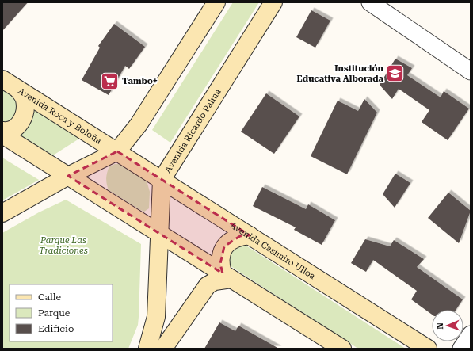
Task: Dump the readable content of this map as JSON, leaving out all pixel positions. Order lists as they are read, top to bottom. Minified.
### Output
{"streets":{"main road":["Avenida Roca y Boloña","Avenida Ricardo Palma","Avenida Casimiro Ulloa"]},"crossings":[["Avenida Roca y Boloña","Avenida Casimiro Ulloa"],["Avenida Ricardo Palma","Avenida Casimiro Ulloa"]],"parks":["Parque Las Tradiciones"],"places":{"school or university":["Institución Educativa Alborada"],"supermarket":["Tambo+"]},"legend":["Calle","Parque","Edificio"],"north":"left"}
